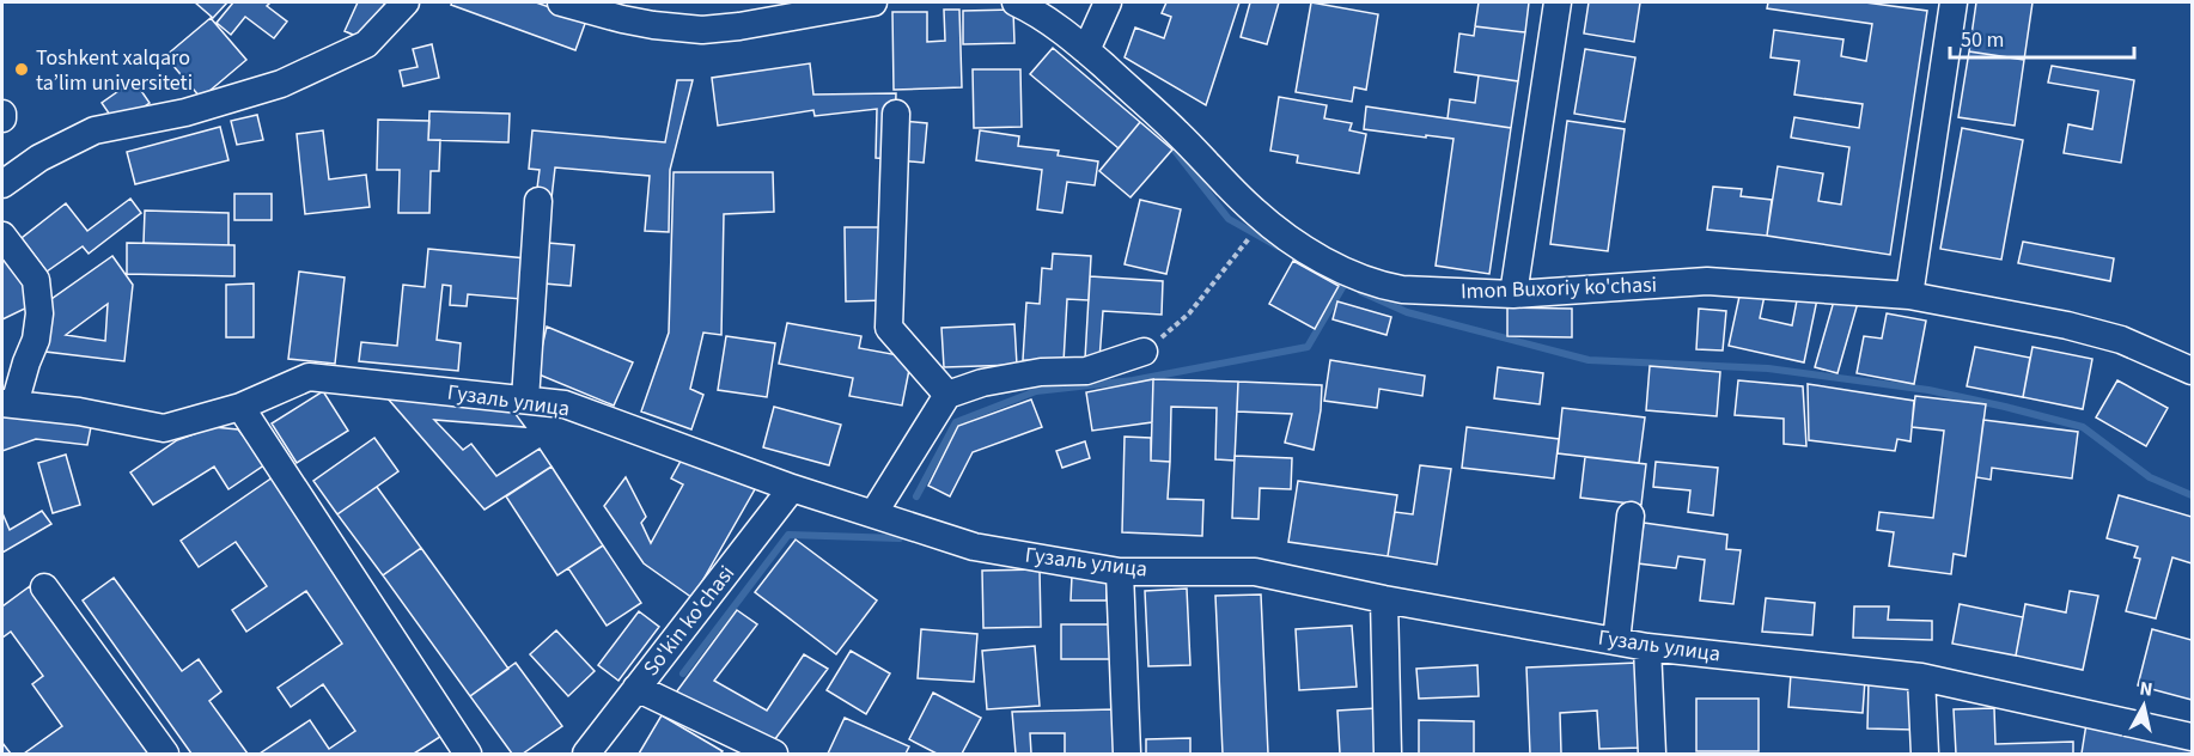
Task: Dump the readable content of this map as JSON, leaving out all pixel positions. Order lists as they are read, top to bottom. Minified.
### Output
{"streets":{"street":["Imon Buxoriy ko'chasi","Гузаль улица","So'kin ko'chasi"]},"crossings":[["Гузаль улица","So'kin ko'chasi"]],"places":["Toshkent xalqaro ta’lim universiteti"],"scale_bar":"50 m","north":"top"}
